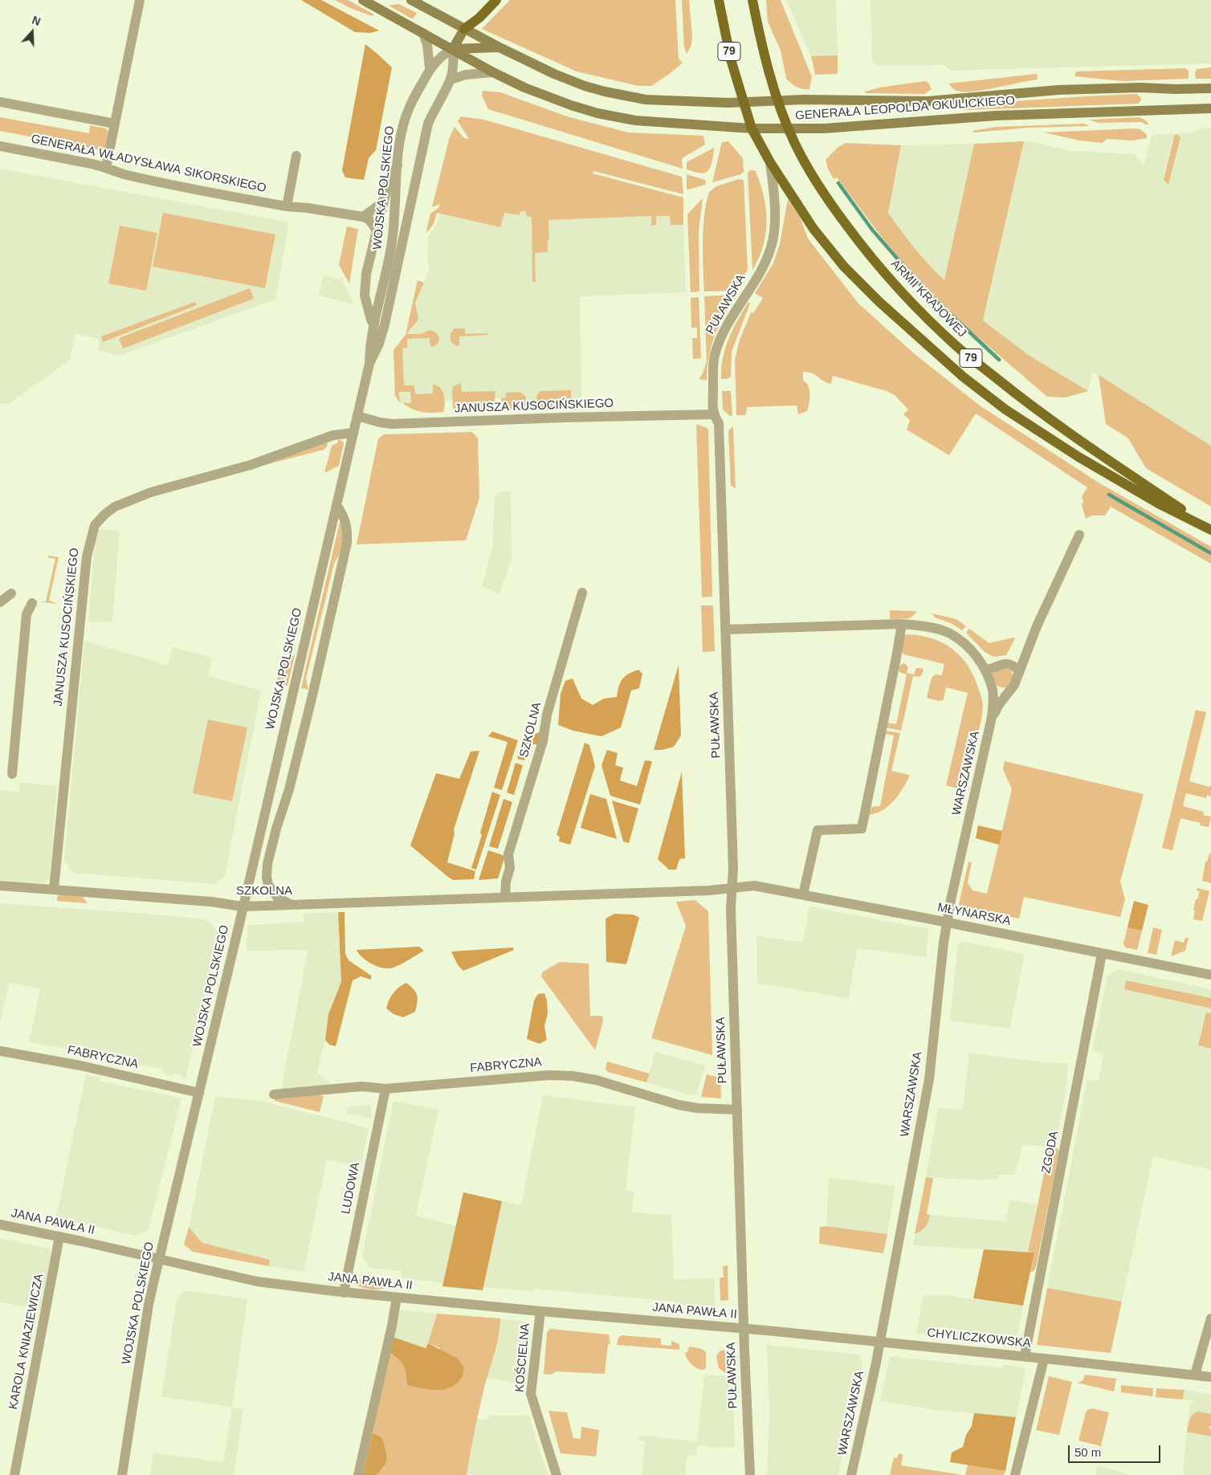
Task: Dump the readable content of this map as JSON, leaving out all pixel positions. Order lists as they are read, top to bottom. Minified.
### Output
{"streets":{"main road":["79","GENERAŁA LEOPOLDA OKULICKIEGO","ARMII KRAJOWEJ","PUŁAWSKA"],"street":["GENERAŁA WŁADYSŁAWA SIKORSKIEGO","WOJSKA POLSKIEGO","JANUSZA KUSOCIŃSKIEGO","SZKOLNA","WARSZAWSKA","MŁYNARSKA","FABRYCZNA","ZGODA","LUDOWA","JANA PAWŁA II","CHYLICZKOWSKA","KAROLA KNIAZIEWICZA","KOŚCIELNA"]},"crossings":[["79","GENERAŁA LEOPOLDA OKULICKIEGO"],["79","ARMII KRAJOWEJ"],["GENERAŁA LEOPOLDA OKULICKIEGO","WOJSKA POLSKIEGO"],["GENERAŁA LEOPOLDA OKULICKIEGO","ARMII KRAJOWEJ"],["GENERAŁA LEOPOLDA OKULICKIEGO","PUŁAWSKA"],["WOJSKA POLSKIEGO","JANUSZA KUSOCIŃSKIEGO"],["WOJSKA POLSKIEGO","SZKOLNA"],["WOJSKA POLSKIEGO","FABRYCZNA"],["WOJSKA POLSKIEGO","JANA PAWŁA II"],["ARMII KRAJOWEJ","PUŁAWSKA"],["PUŁAWSKA","JANUSZA KUSOCIŃSKIEGO"],["PUŁAWSKA","SZKOLNA"],["PUŁAWSKA","WARSZAWSKA"],["PUŁAWSKA","MŁYNARSKA"],["PUŁAWSKA","FABRYCZNA"],["PUŁAWSKA","JANA PAWŁA II"],["PUŁAWSKA","CHYLICZKOWSKA"],["JANUSZA KUSOCIŃSKIEGO","SZKOLNA"],["SZKOLNA","MŁYNARSKA"],["WARSZAWSKA","MŁYNARSKA"],["WARSZAWSKA","CHYLICZKOWSKA"],["MŁYNARSKA","ZGODA"],["FABRYCZNA","LUDOWA"],["ZGODA","CHYLICZKOWSKA"],["LUDOWA","JANA PAWŁA II"],["JANA PAWŁA II","CHYLICZKOWSKA"],["JANA PAWŁA II","KAROLA KNIAZIEWICZA"],["JANA PAWŁA II","KOŚCIELNA"]],"scale_bar":"50 m","north":"top"}
